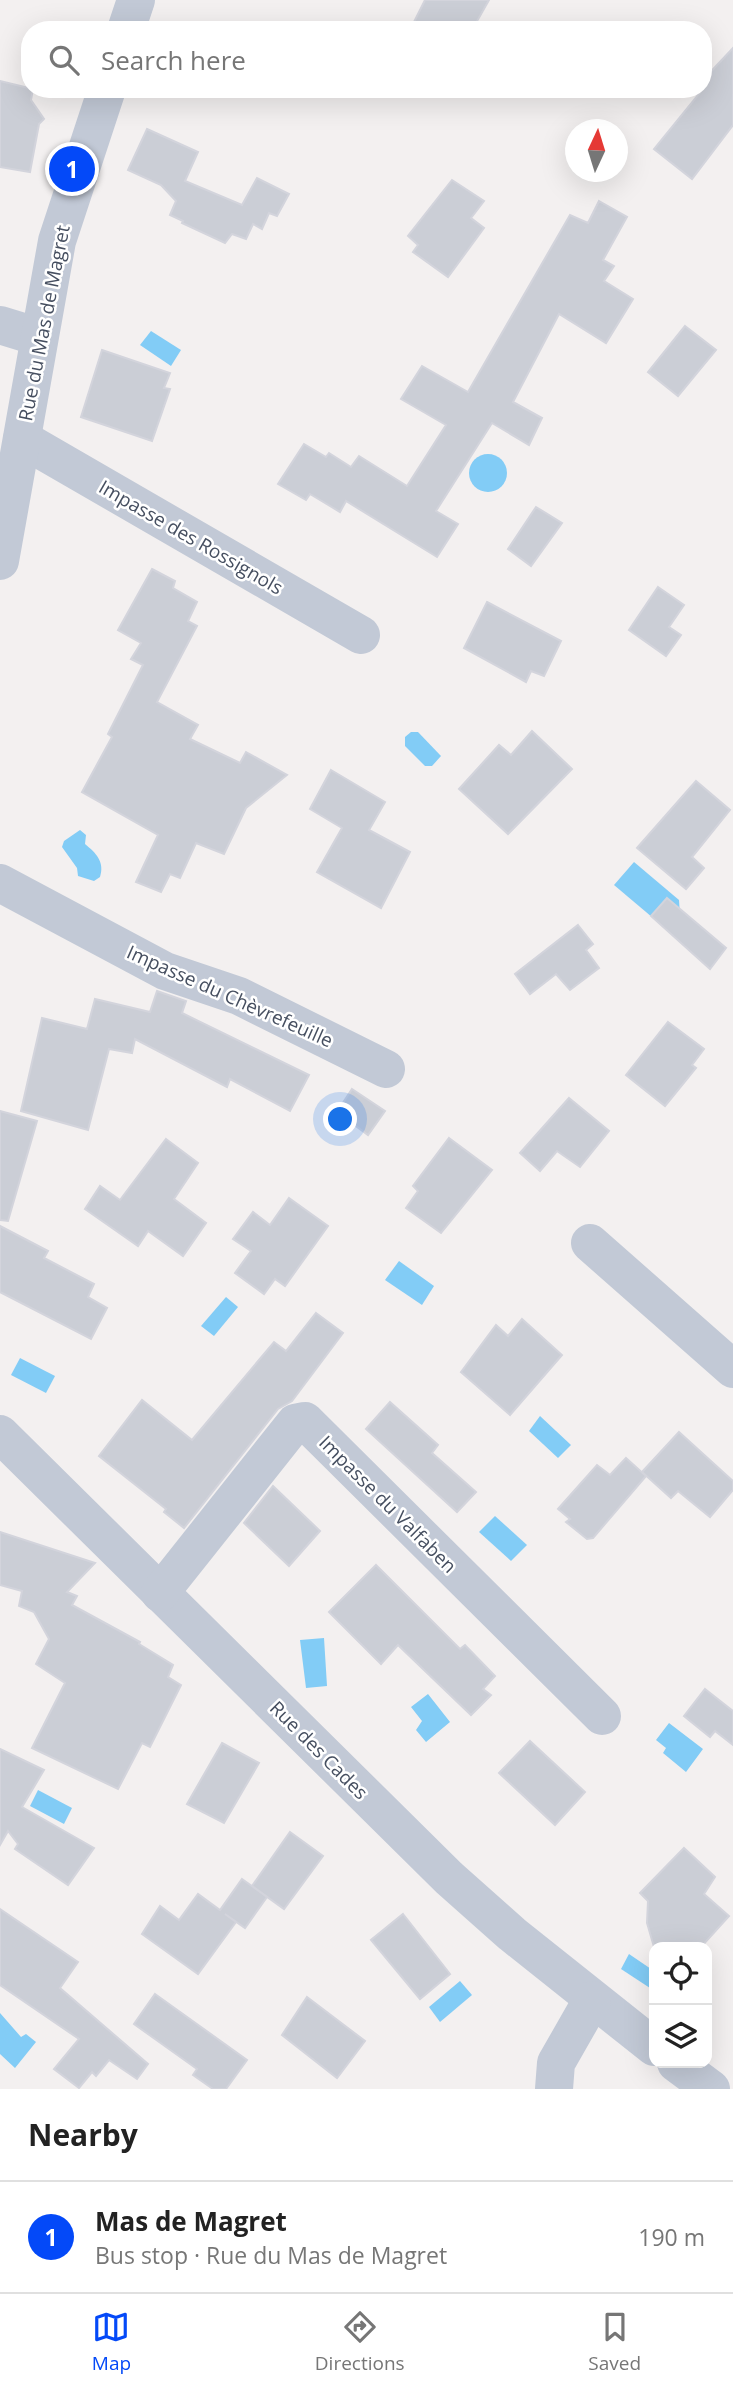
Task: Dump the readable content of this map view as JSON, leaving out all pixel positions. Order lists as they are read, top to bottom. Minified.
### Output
{"streets":{"street":["Rue du Mas de Magret","Impasse des Rossignols","Impasse du Chèvrefeuille","Impasse du Valfaben","Rue des Cades"]},"crossings":[["Rue du Mas de Magret","Impasse des Rossignols"],["Impasse du Valfaben","Rue des Cades"]],"north":"top","page":{"search":"Search here","pins":"1","heading":"Nearby","list":[{"mark":"1","name":"Mas de Magret","note":"Bus stop · Rue du Mas de Magret","value":"190 m"}],"nav":["Map","Directions","Saved"]}}
